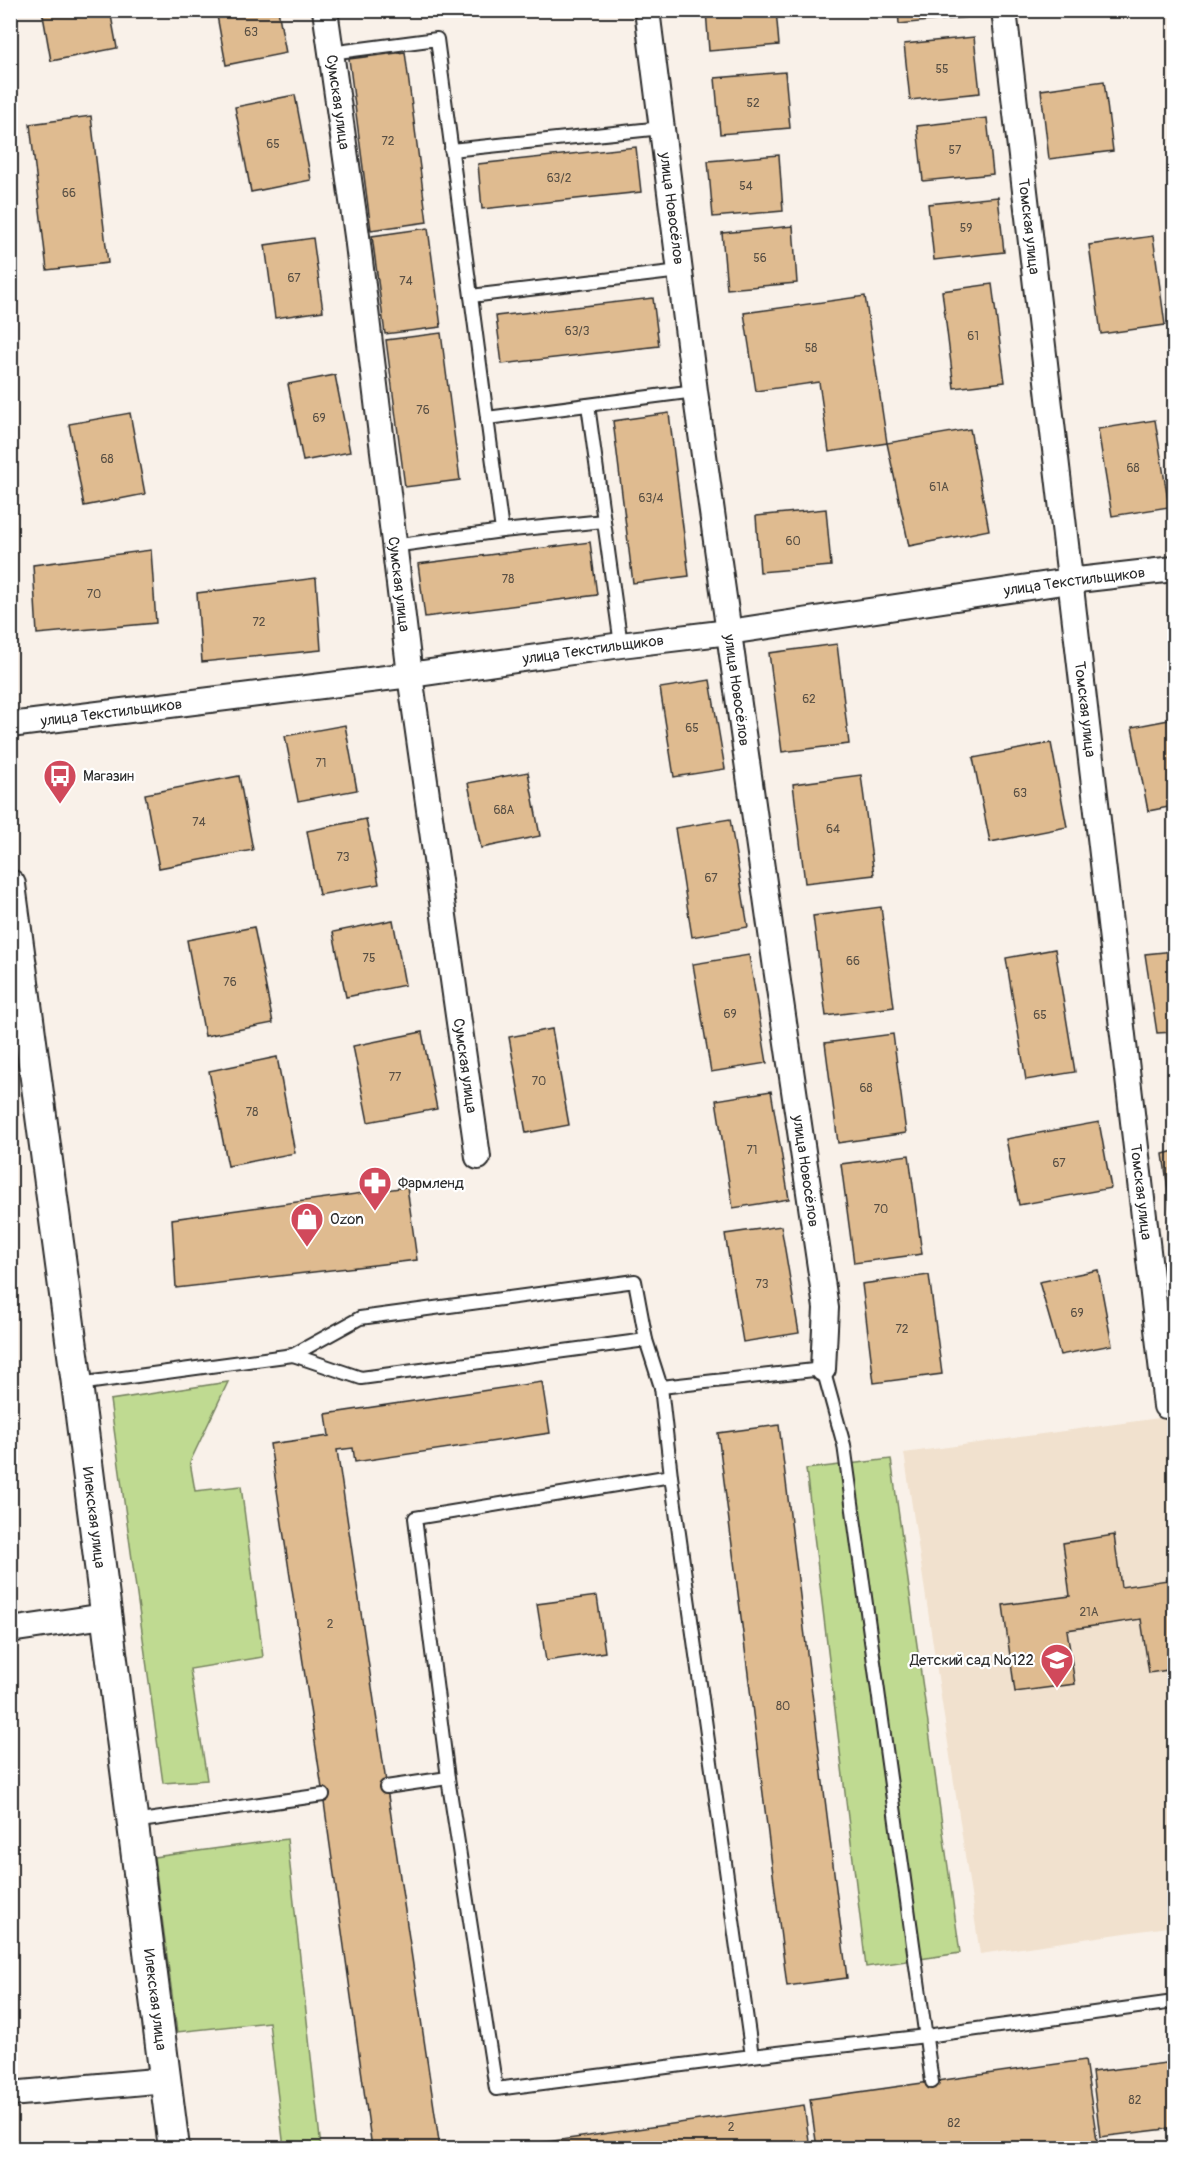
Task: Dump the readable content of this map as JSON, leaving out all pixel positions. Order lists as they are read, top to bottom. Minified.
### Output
{"streets":{"street":["Сумская улица","улица Новосёлов","Томская улица","улица Текстильщиков","Илекская улица"]},"crossings":[["Сумская улица","улица Текстильщиков"],["улица Новосёлов","улица Текстильщиков"],["Томская улица","улица Текстильщиков"]],"places":{"bus stop":["Магазин"],"pharmacy":["Фармленд"],"shop":["Ozon"],"school or university":["Детский сад №122"]},"house_numbers":["63","55","52","72","65","57","63/2","54","66","59","56","67","74","63/3","61","58","76","69","68","68","61А","63/4","60","78","70","72","62","65","71","63","68А","74","64","73","67","75","66","76","69","65","77","70","68","78","71","67","70","73","69","72","21А","2","80","82","82","2"]}
